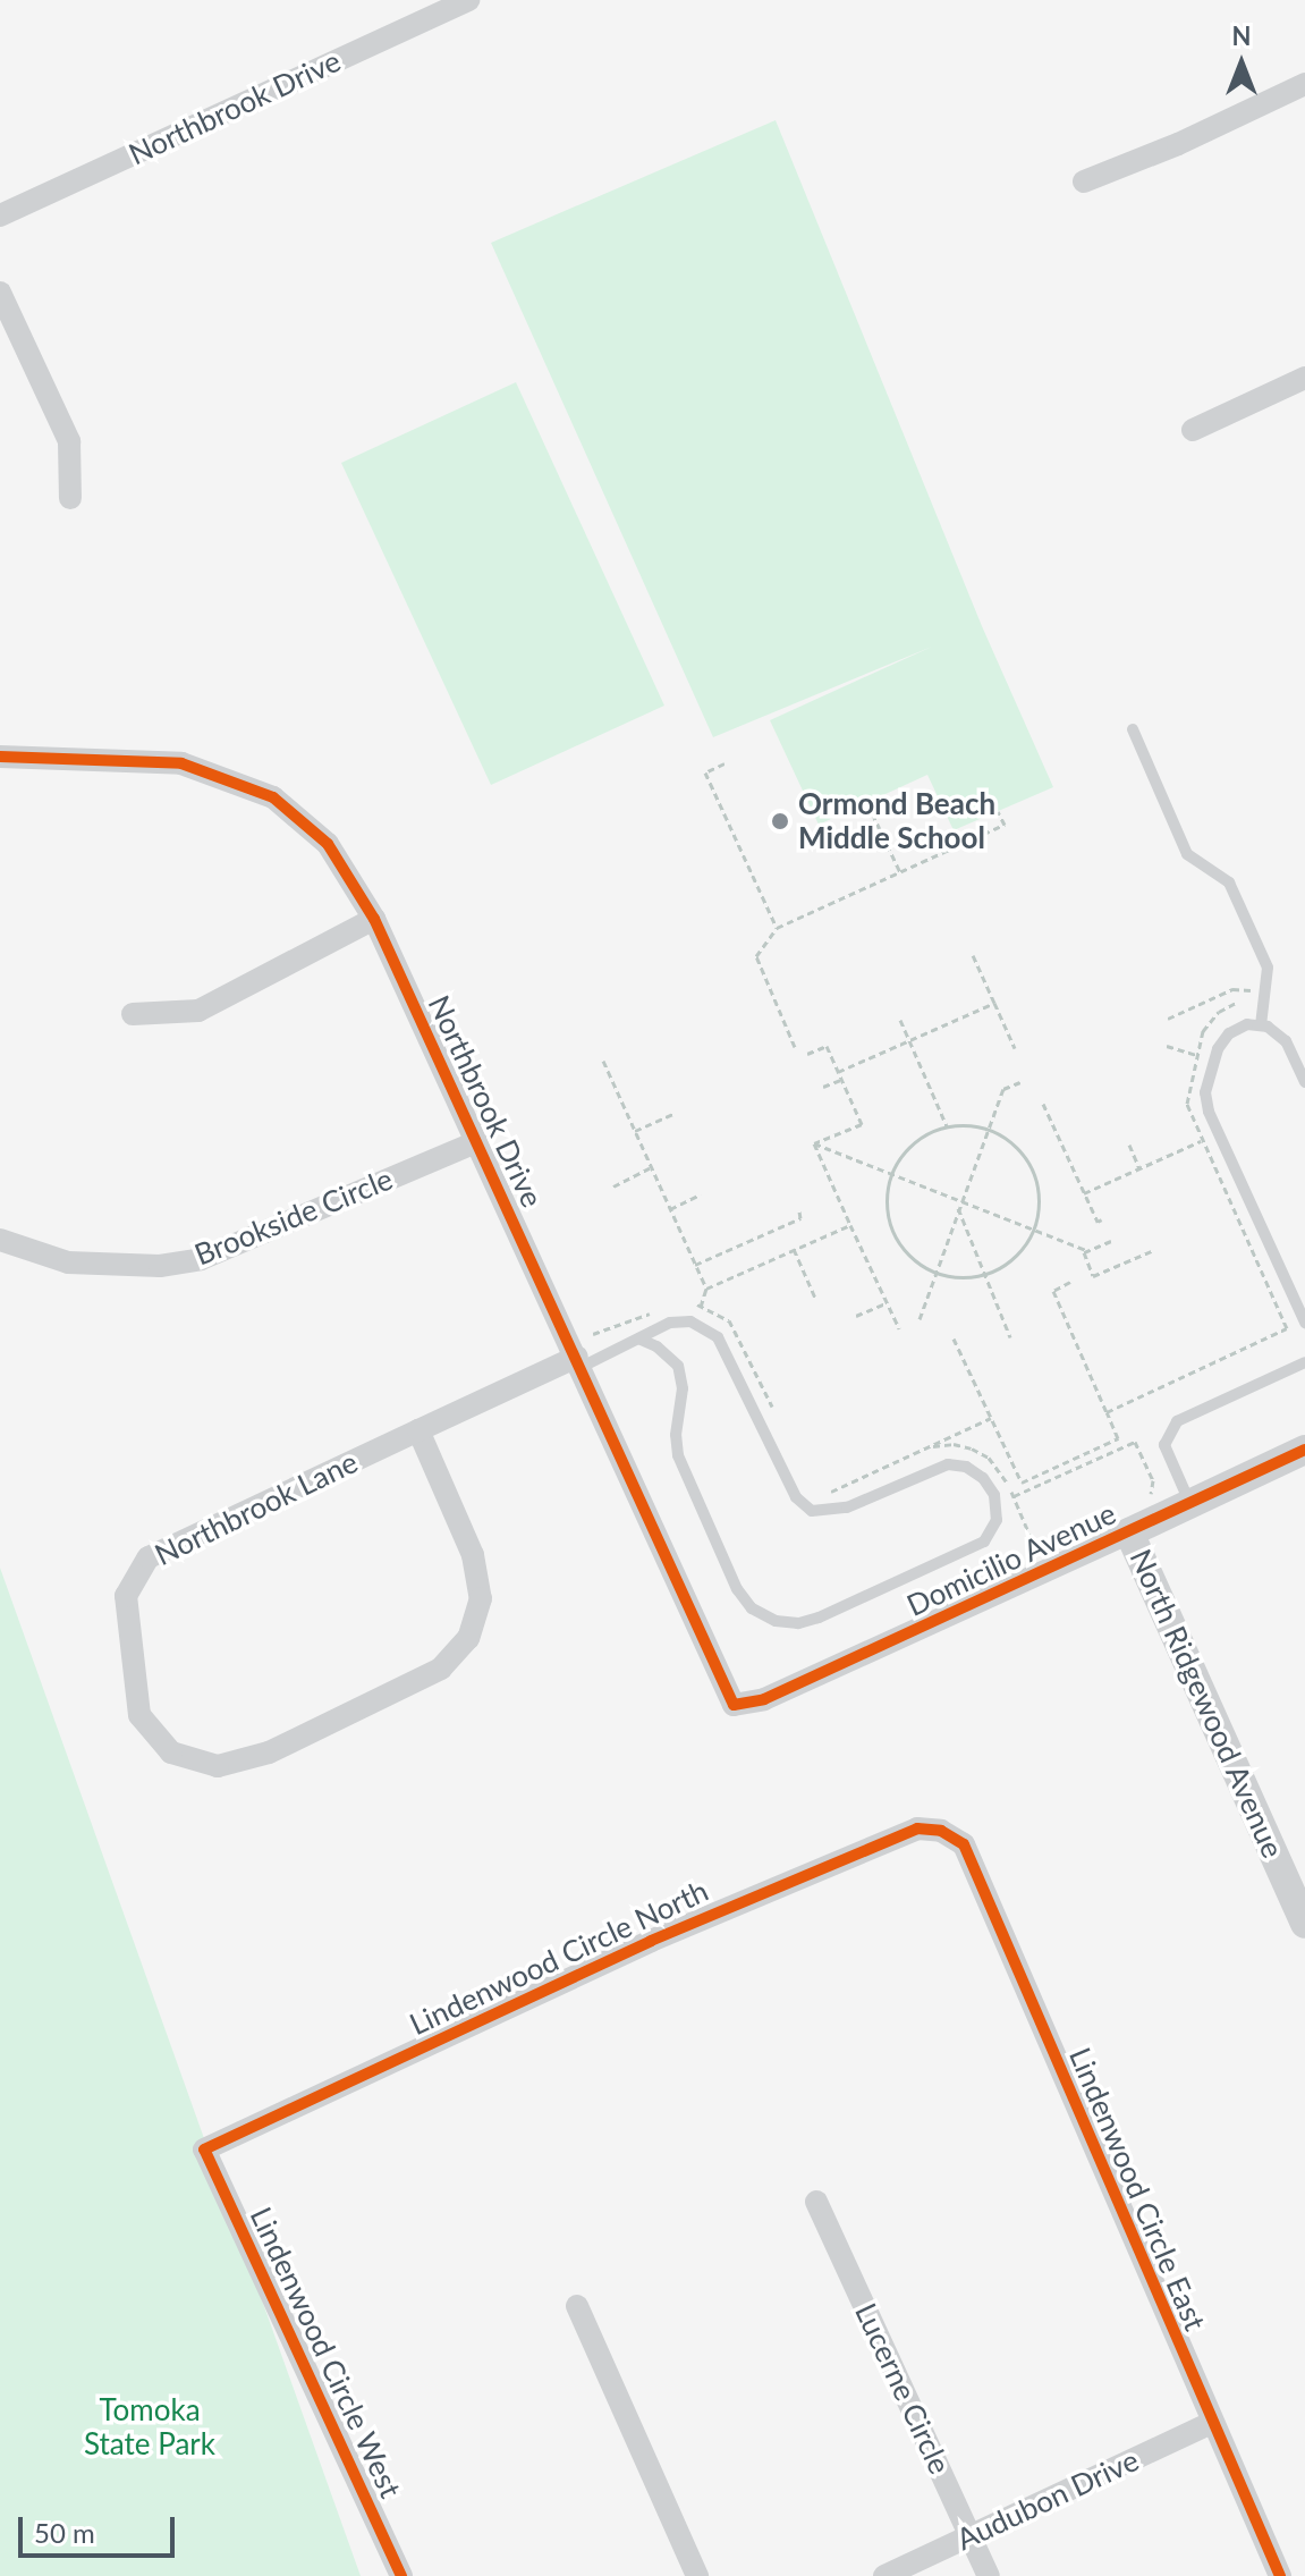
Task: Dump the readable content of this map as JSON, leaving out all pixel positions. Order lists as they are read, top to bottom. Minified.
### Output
{"streets":{"street":["Northbrook Drive","Brookside Circle","Northbrook Lane","Domicilio Avenue","North Ridgewood Avenue","Lindenwood Circle North","Lindenwood Circle East","Lindenwood Circle West","Lucerne Circle","Audubon Drive"]},"crossings":[["Northbrook Drive","Brookside Circle"],["Northbrook Drive","Northbrook Lane"],["Northbrook Drive","Domicilio Avenue"],["Domicilio Avenue","North Ridgewood Avenue"],["Lindenwood Circle North","Lindenwood Circle East"],["Lindenwood Circle North","Lindenwood Circle West"],["Lindenwood Circle East","Audubon Drive"],["Lucerne Circle","Audubon Drive"]],"parks":["Tomoka State Park"],"places":["Ormond Beach Middle School"],"scale_bar":"50 m","north":"top"}
